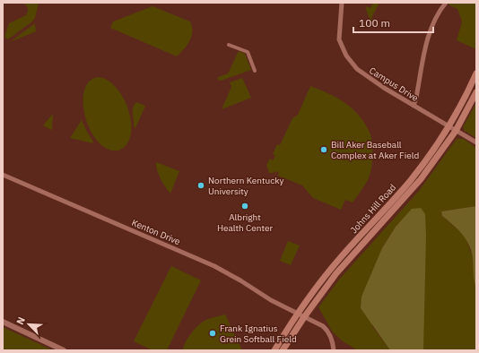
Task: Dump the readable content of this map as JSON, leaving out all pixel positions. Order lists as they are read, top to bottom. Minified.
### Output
{"streets":{"main road":["Johns Hill Road"],"street":["Campus Drive","Kenton Drive"]},"crossings":[["Campus Drive","Johns Hill Road"],["Johns Hill Road","Kenton Drive"]],"places":["Bill Aker Baseball Complex at Aker Field","Northern Kentucky University","Albright Health Center","Frank Ignatius Grein Softball Field"],"scale_bar":"100 m","north":"top left"}
